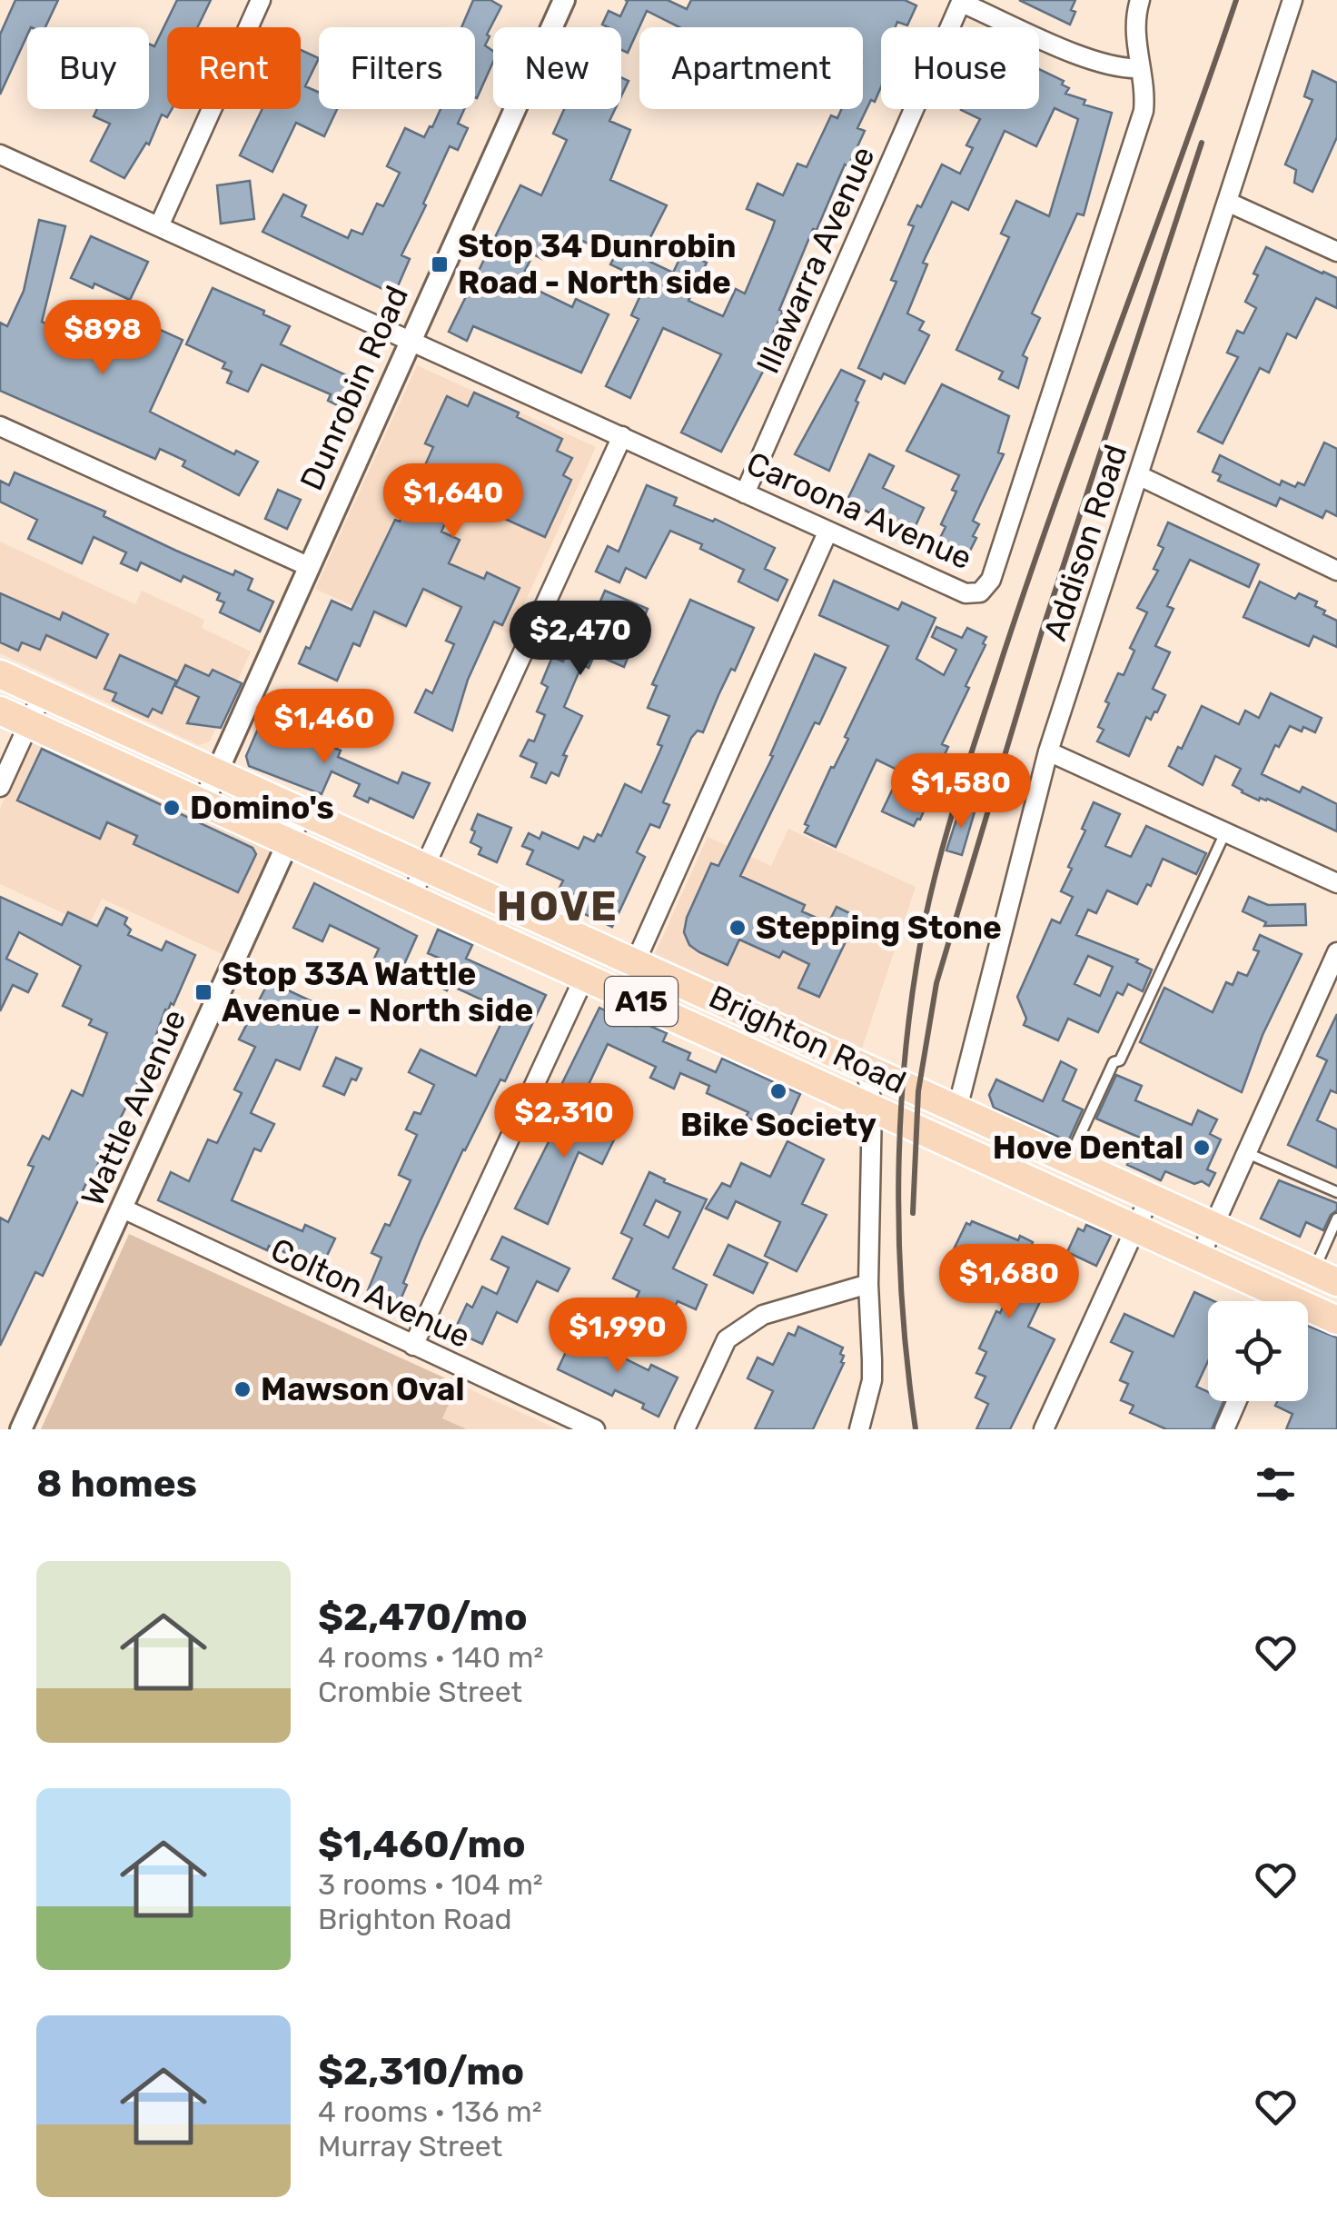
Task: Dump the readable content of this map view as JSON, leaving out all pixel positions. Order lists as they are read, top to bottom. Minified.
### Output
{"streets":{"main road":["A15","Brighton Road"],"street":["Illawarra Avenue","Dunrobin Road","Caroona Avenue","Addison Road","Wattle Avenue","Colton Avenue"]},"crossings":[["Illawarra Avenue","Caroona Avenue"],["Dunrobin Road","Caroona Avenue"],["Dunrobin Road","Brighton Road"],["Addison Road","Brighton Road"],["Brighton Road","Wattle Avenue"],["Wattle Avenue","Colton Avenue"]],"districts":["HOVE"],"places":{"transit":["Stop 34 Dunrobin Road - North side","Stop 33A Wattle Avenue - North side"],"other":["Domino's","Stepping Stone","Bike Society","Hove Dental","Mawson Oval"]},"page":{"chip":["Buy","Rent","Filters","New","Apartment","House"],"price":["$898","$1,640","$2,470","$1,460","$1,580","$2,310","$1,680","$1,990"],"heading":"8 homes","list":[{"name":"$2,470/mo","note":"4 rooms · 140 m² · Crombie Street"},{"name":"$1,460/mo","note":"3 rooms · 104 m² · Brighton Road"},{"name":"$2,310/mo","note":"4 rooms · 136 m² · Murray Street"}]}}
